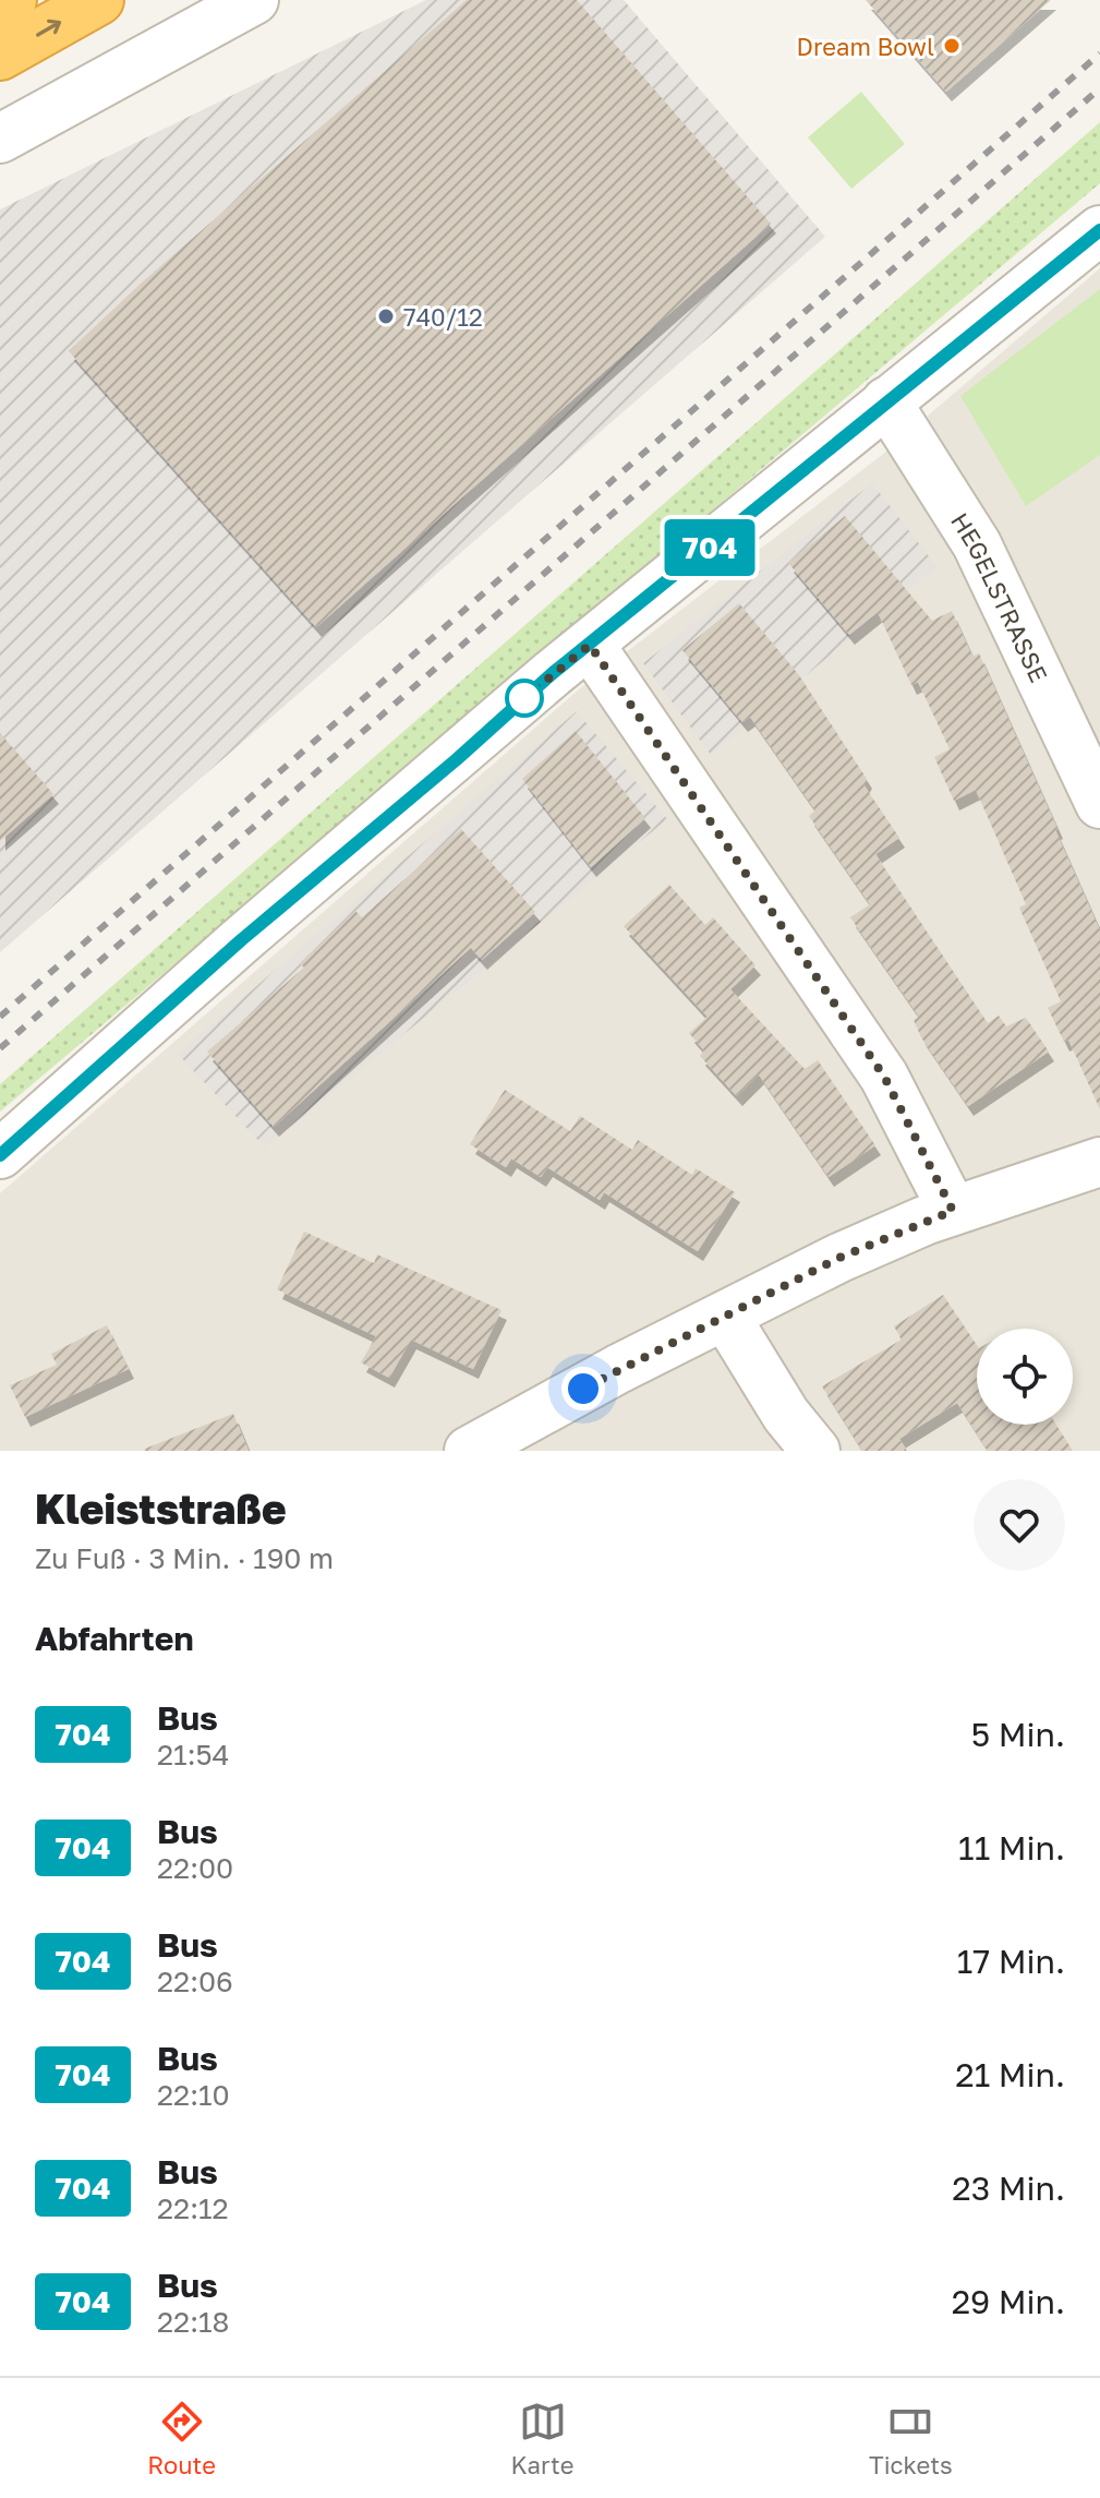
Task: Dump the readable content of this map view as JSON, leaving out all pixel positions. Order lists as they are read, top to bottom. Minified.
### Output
{"streets":{"street":["HEGELSTRASSE"]},"places":["Dream Bowl","740/12"],"lines":["bus line 704"],"page":{"on_map":"704","heading":[["Kleiststraße","Zu Fuß · 3 Min. · 190 m"],"Abfahrten"],"list":[{"mark":"704","name":"Bus","note":"21:54","value":"5 Min."},{"mark":"704","name":"Bus","note":"22:00","value":"11 Min."},{"mark":"704","name":"Bus","note":"22:06","value":"17 Min."},{"mark":"704","name":"Bus","note":"22:10","value":"21 Min."},{"mark":"704","name":"Bus","note":"22:12","value":"23 Min."},{"mark":"704","name":"Bus","note":"22:18","value":"29 Min."}],"tabs":["Route","Karte","Tickets"]}}
